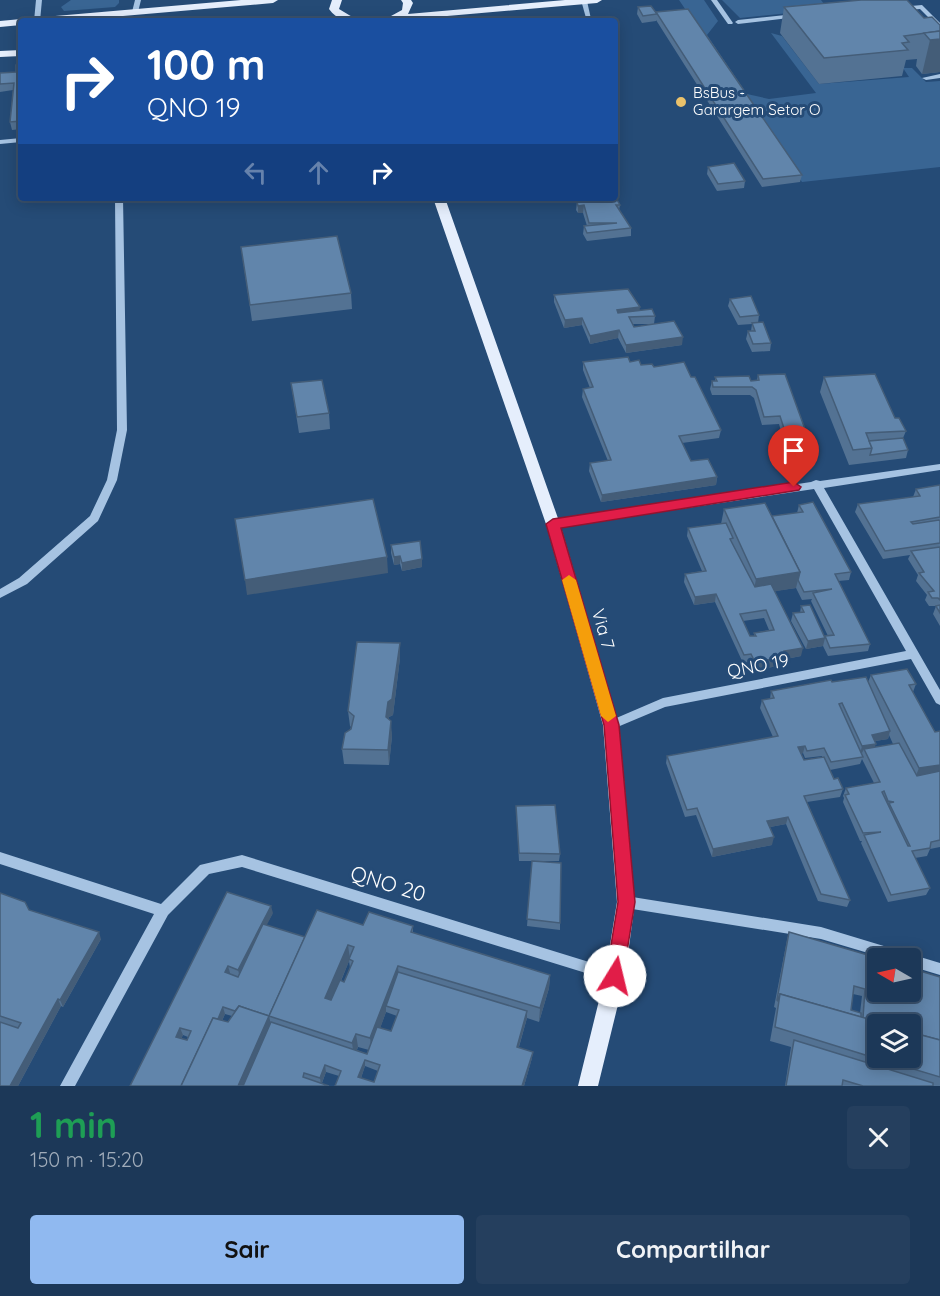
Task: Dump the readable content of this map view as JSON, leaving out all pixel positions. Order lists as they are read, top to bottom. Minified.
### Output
{"streets":{"main road":["Via 7"],"street":["QNO 19","QNO 20"]},"crossings":[["Via 7","QNO 19"],["Via 7","QNO 20"]],"places":["BsBus - Garargem Setor O"],"north":"left","page":{"turn":["100 m","QNO 19"],"heading":["1 min","150 m · 15:20"],"buttons":["Sair","Compartilhar"]}}
